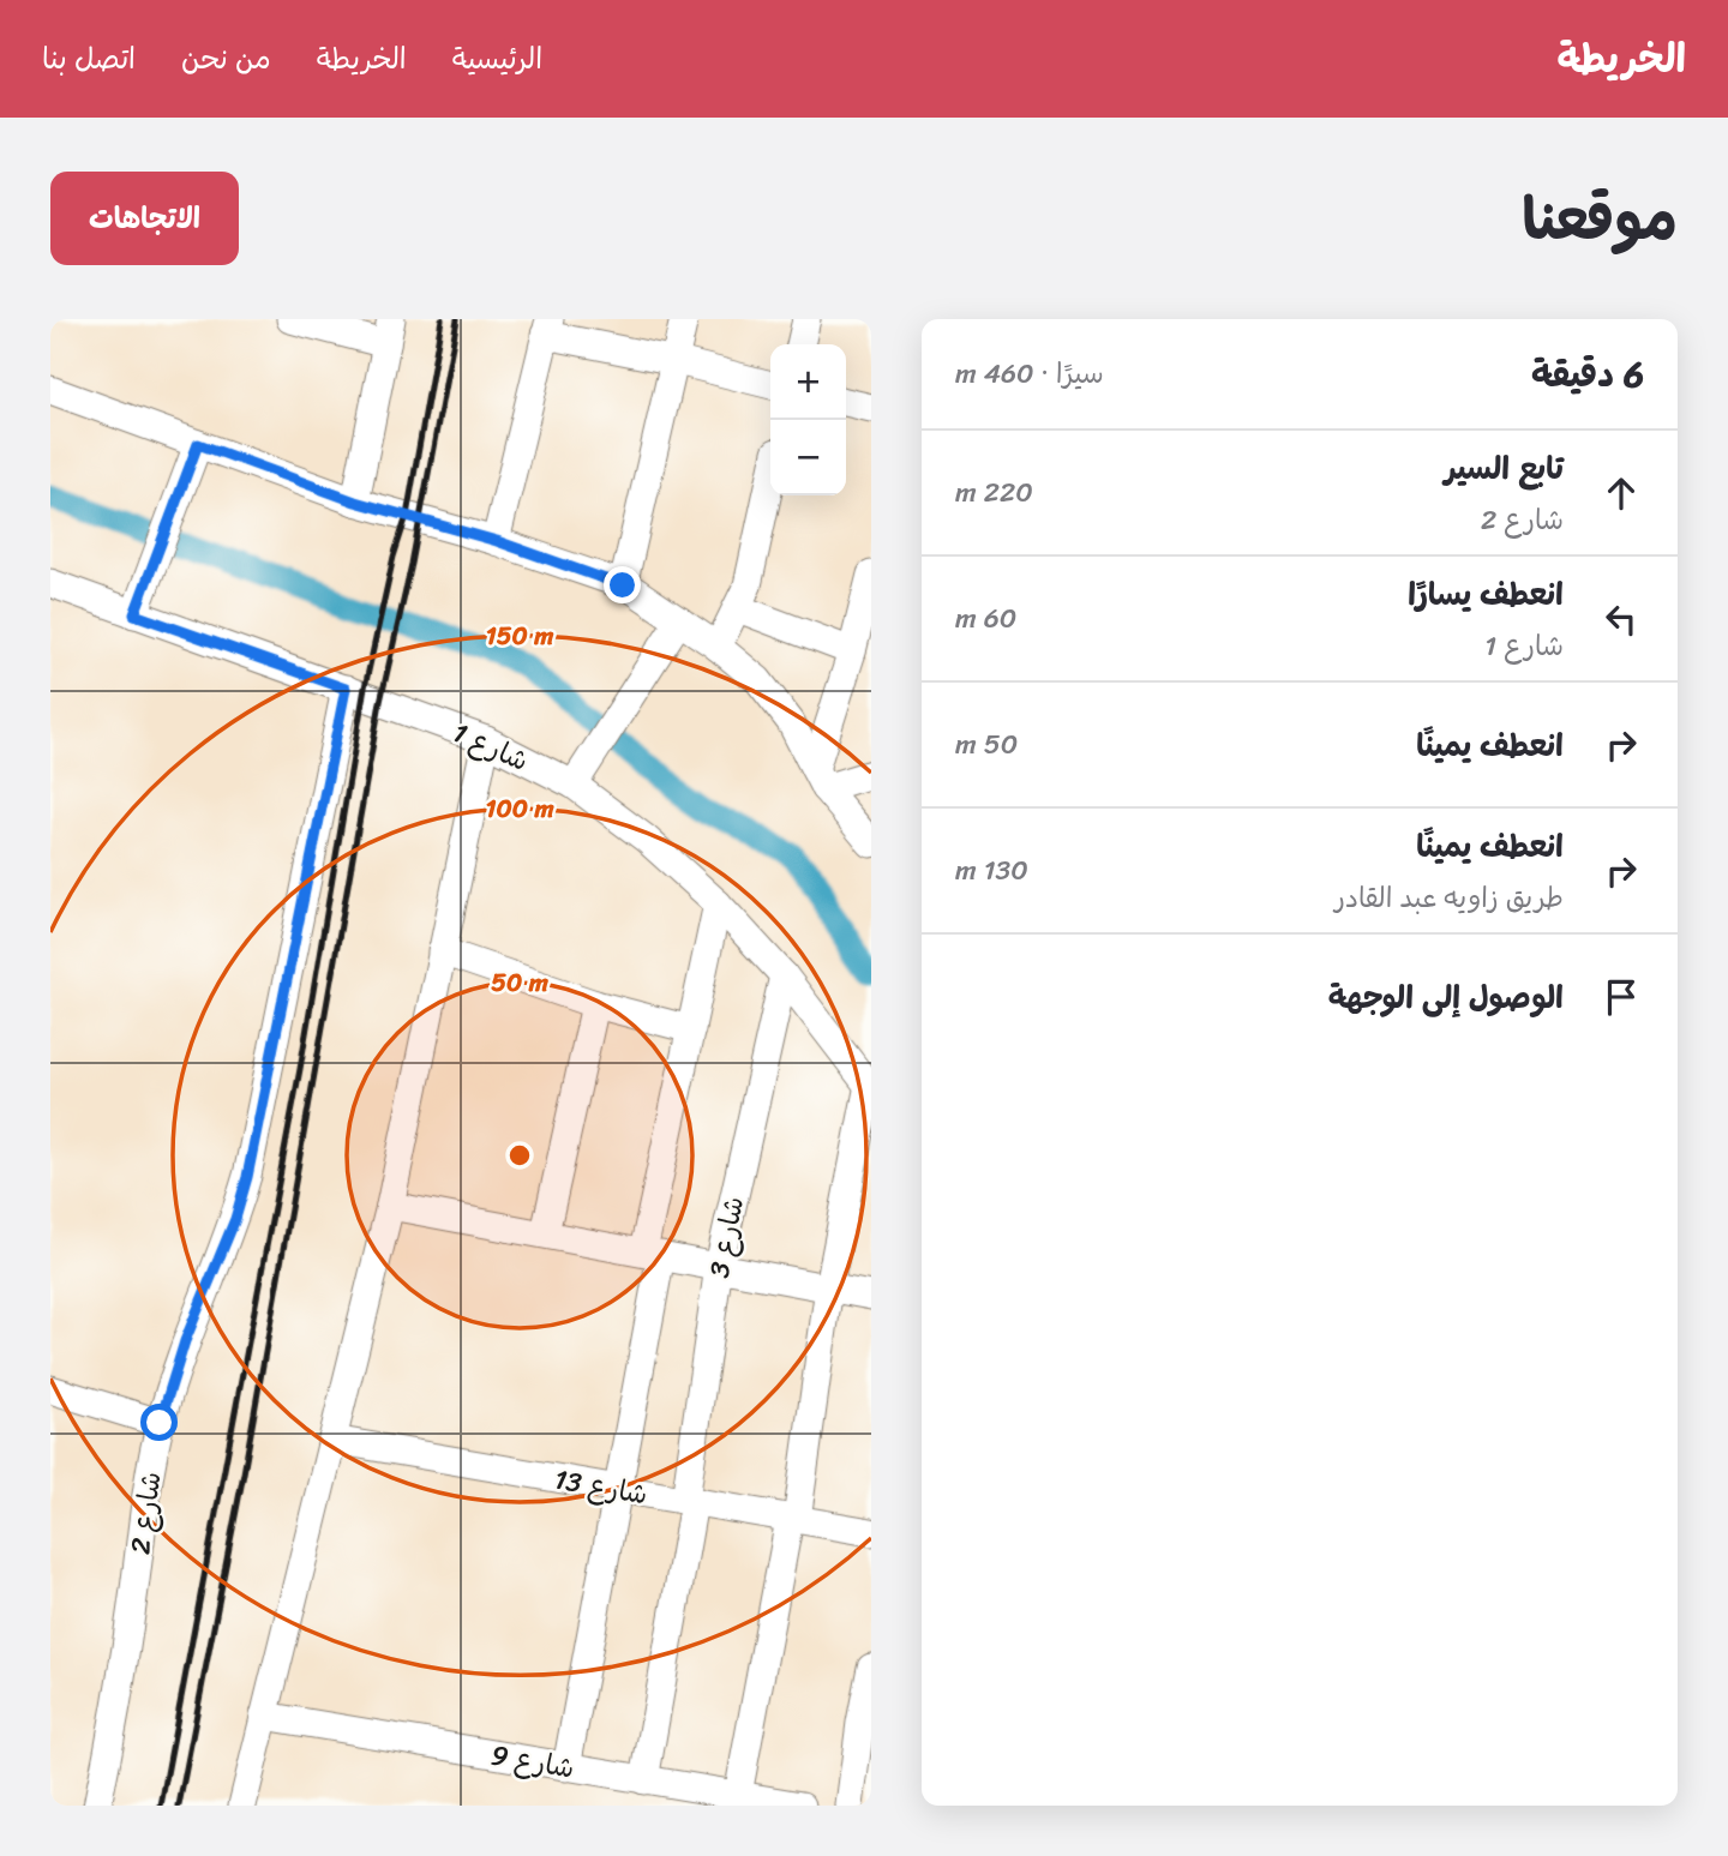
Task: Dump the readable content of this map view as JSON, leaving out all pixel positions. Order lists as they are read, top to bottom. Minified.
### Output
{"streets":{"street":["شارع 1","شارع 3","شارع 13","شارع 2","شارع 9"]},"crossings":[["شارع 1","شارع 3"],["شارع 1","شارع 2"],["شارع 3","شارع 13"],["شارع 3","شارع 9"]],"page":{"header":"الخريطة","nav":["الرئيسية","الخريطة","من نحن","اتصل بنا"],"title":"موقعنا","buttons":"الاتجاهات","heading":["6 دقيقة","سيرًا · 460 m"],"map_buttons":["+","−"],"list":[["تابع السير","شارع 2","220 m"],["انعطف يسارًا","شارع 1","60 m"],["انعطف يمينًا","50 m"],["انعطف يمينًا","طريق زاويه عبد القادر","130 m"],"الوصول إلى الوجهة"]},"rings":["150 m","100 m","50 m"]}
